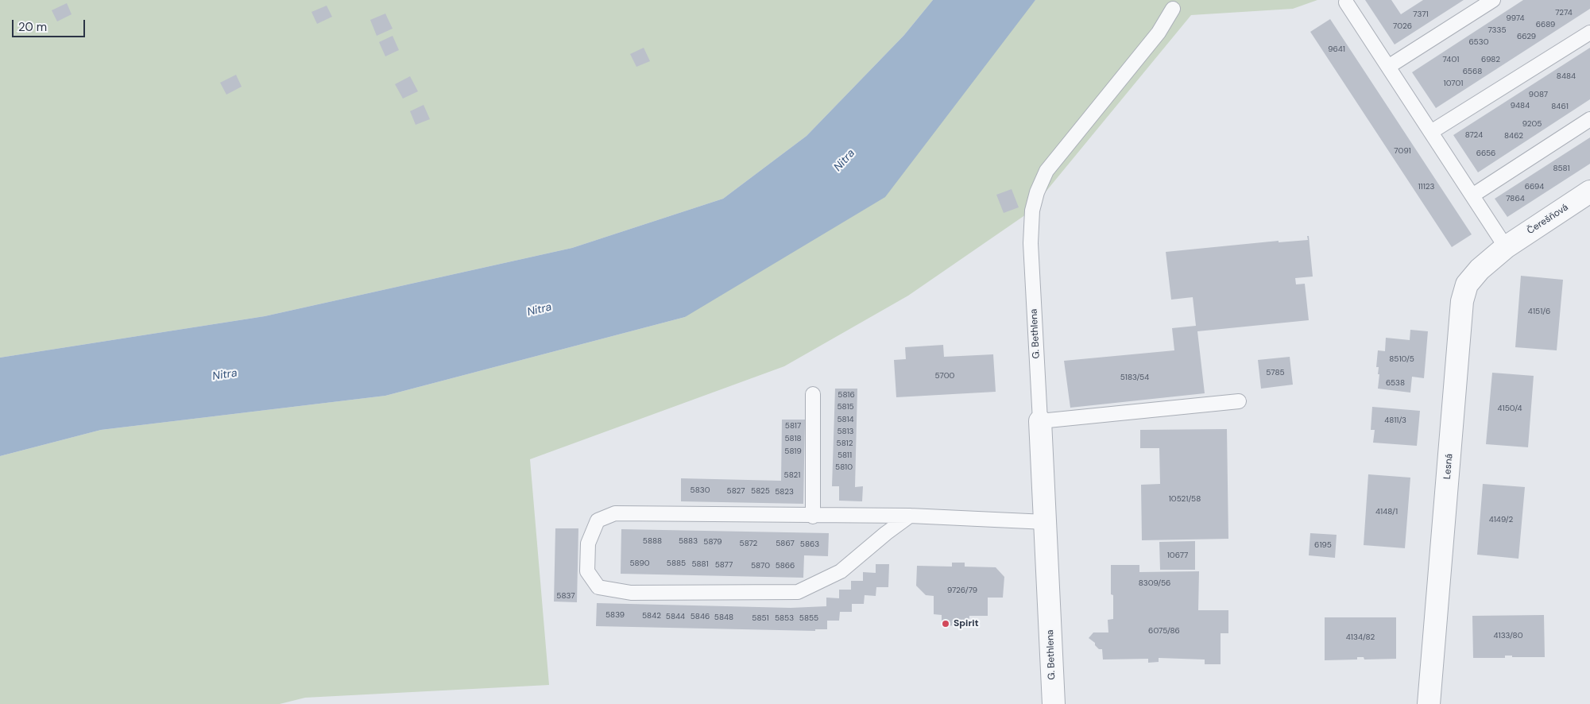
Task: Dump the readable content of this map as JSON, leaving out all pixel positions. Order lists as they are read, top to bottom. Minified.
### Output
{"streets":{"street":["Čerešňová","G. Bethlena","Lesná"]},"crossings":[["Čerešňová","Lesná"]],"water":["Nitra"],"places":["Spirit"],"house_numbers":["7274","7371","9974","6689","7026","7335","6629","6530","9641","7401","6982","6568","8484","10701","9087","9484","8461","9205","8724","8462","7091","6656","8581","11123","6694","7864","4151/6","8510/5","5785","5700","5183/54","6538","5816","5815","4150/4","5814","4811/3","5817","5813","5818","5812","5819","5811","5810","5821","5830","5827","5825","5823","10521/58","4148/1","4149/2","5888","5883","5879","5872","5867","5863","6195","10677","5890","5885","5881","5877","5870","5866","8309/56","9726/79","5837","5839","5842","5844","5846","5848","5851","5853","5855","6075/86","4133/80","4134/82"],"scale_bar":"20 m"}
